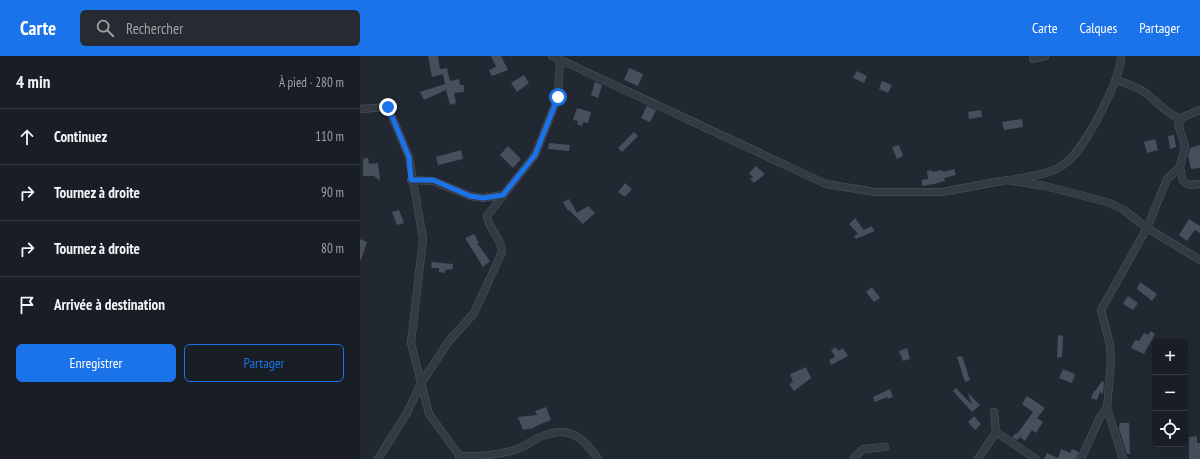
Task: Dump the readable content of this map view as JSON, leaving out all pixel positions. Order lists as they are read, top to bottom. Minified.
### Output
{"page":{"header":"Carte","search":"Rechercher","nav":["Carte","Calques","Partager"],"heading":["4 min","À pied · 280 m"],"list":[["Continuez","110 m"],["Tournez à droite","90 m"],["Tournez à droite","80 m"],"Arrivée à destination"],"buttons":["Enregistrer","Partager"],"map_buttons":["+","−"]}}
